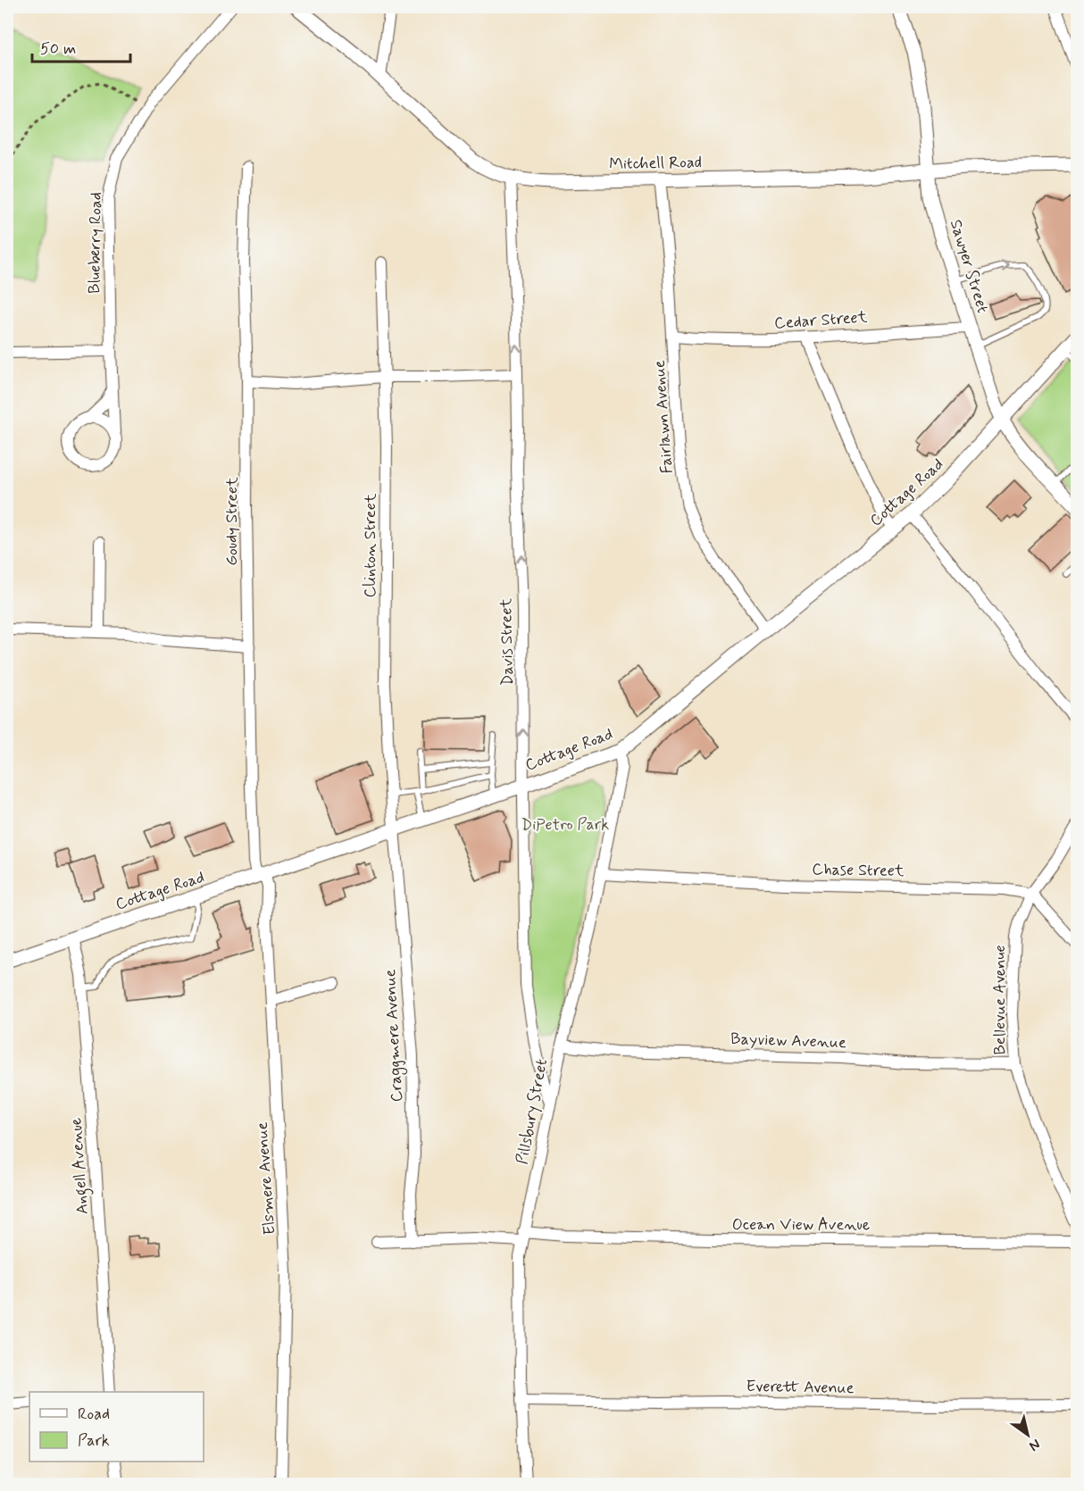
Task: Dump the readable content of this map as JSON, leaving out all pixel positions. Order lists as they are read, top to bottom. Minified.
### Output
{"streets":{"street":["Mitchell Road","Blueberry Road","Sawyer Street","Cedar Street","Fairlawn Avenue","Cottage Road","Goudy Street","Clinton Street","Davis Street","Chase Street","Bellevue Avenue","Craggmere Avenue","Bayview Avenue","Pillsbury Street","Angell Avenue","Elsmere Avenue","Ocean View Avenue","Everett Avenue"]},"crossings":[["Mitchell Road","Sawyer Street"],["Mitchell Road","Fairlawn Avenue"],["Mitchell Road","Davis Street"],["Sawyer Street","Cedar Street"],["Sawyer Street","Cottage Road"],["Cedar Street","Fairlawn Avenue"],["Fairlawn Avenue","Cottage Road"],["Cottage Road","Goudy Street"],["Cottage Road","Clinton Street"],["Cottage Road","Davis Street"],["Cottage Road","Craggmere Avenue"],["Cottage Road","Pillsbury Street"],["Cottage Road","Angell Avenue"],["Cottage Road","Elsmere Avenue"],["Goudy Street","Elsmere Avenue"],["Clinton Street","Craggmere Avenue"],["Davis Street","Pillsbury Street"],["Chase Street","Bellevue Avenue"],["Chase Street","Pillsbury Street"],["Bellevue Avenue","Bayview Avenue"],["Craggmere Avenue","Ocean View Avenue"],["Bayview Avenue","Pillsbury Street"],["Pillsbury Street","Ocean View Avenue"],["Pillsbury Street","Everett Avenue"]],"one_way":["Davis Street"],"parks":["DiPetro Park"],"legend":["Road","Park"],"scale_bar":"50 m","north":"bottom right"}
